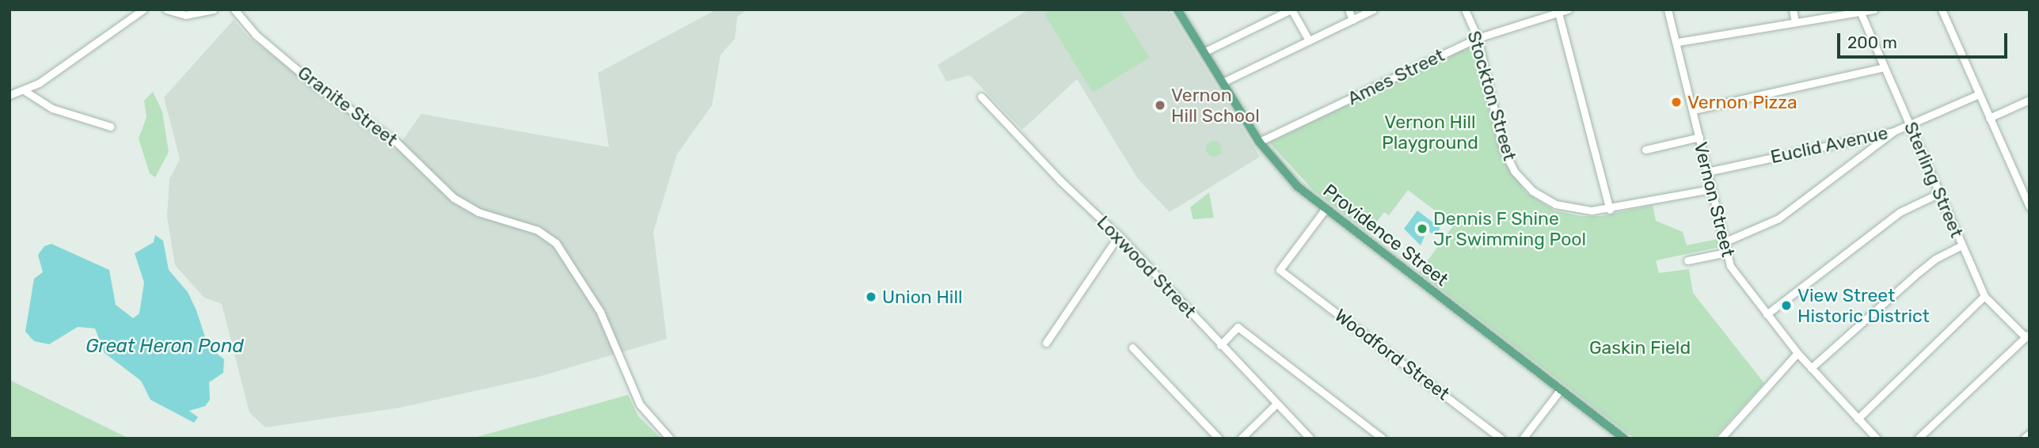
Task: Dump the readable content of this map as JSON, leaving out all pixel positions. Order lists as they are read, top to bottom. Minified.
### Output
{"streets":{"main road":["Providence Street"],"street":["Ames Street","Stockton Street","Granite Street","Euclid Avenue","Sterling Street","Vernon Street","Loxwood Street","Woodford Street"]},"crossings":[["Ames Street","Stockton Street"],["Ames Street","Providence Street"],["Stockton Street","Vernon Street"],["Euclid Avenue","Sterling Street"],["Euclid Avenue","Vernon Street"],["Providence Street","Woodford Street"]],"water":["Great Heron Pond"],"parks":["Vernon Hill Playground","Gaskin Field"],"places":["Vernon Pizza","Vernon Hill School","Dennis F Shine Jr Swimming Pool","Union Hill","View Street Historic District"],"scale_bar":"200 m"}
